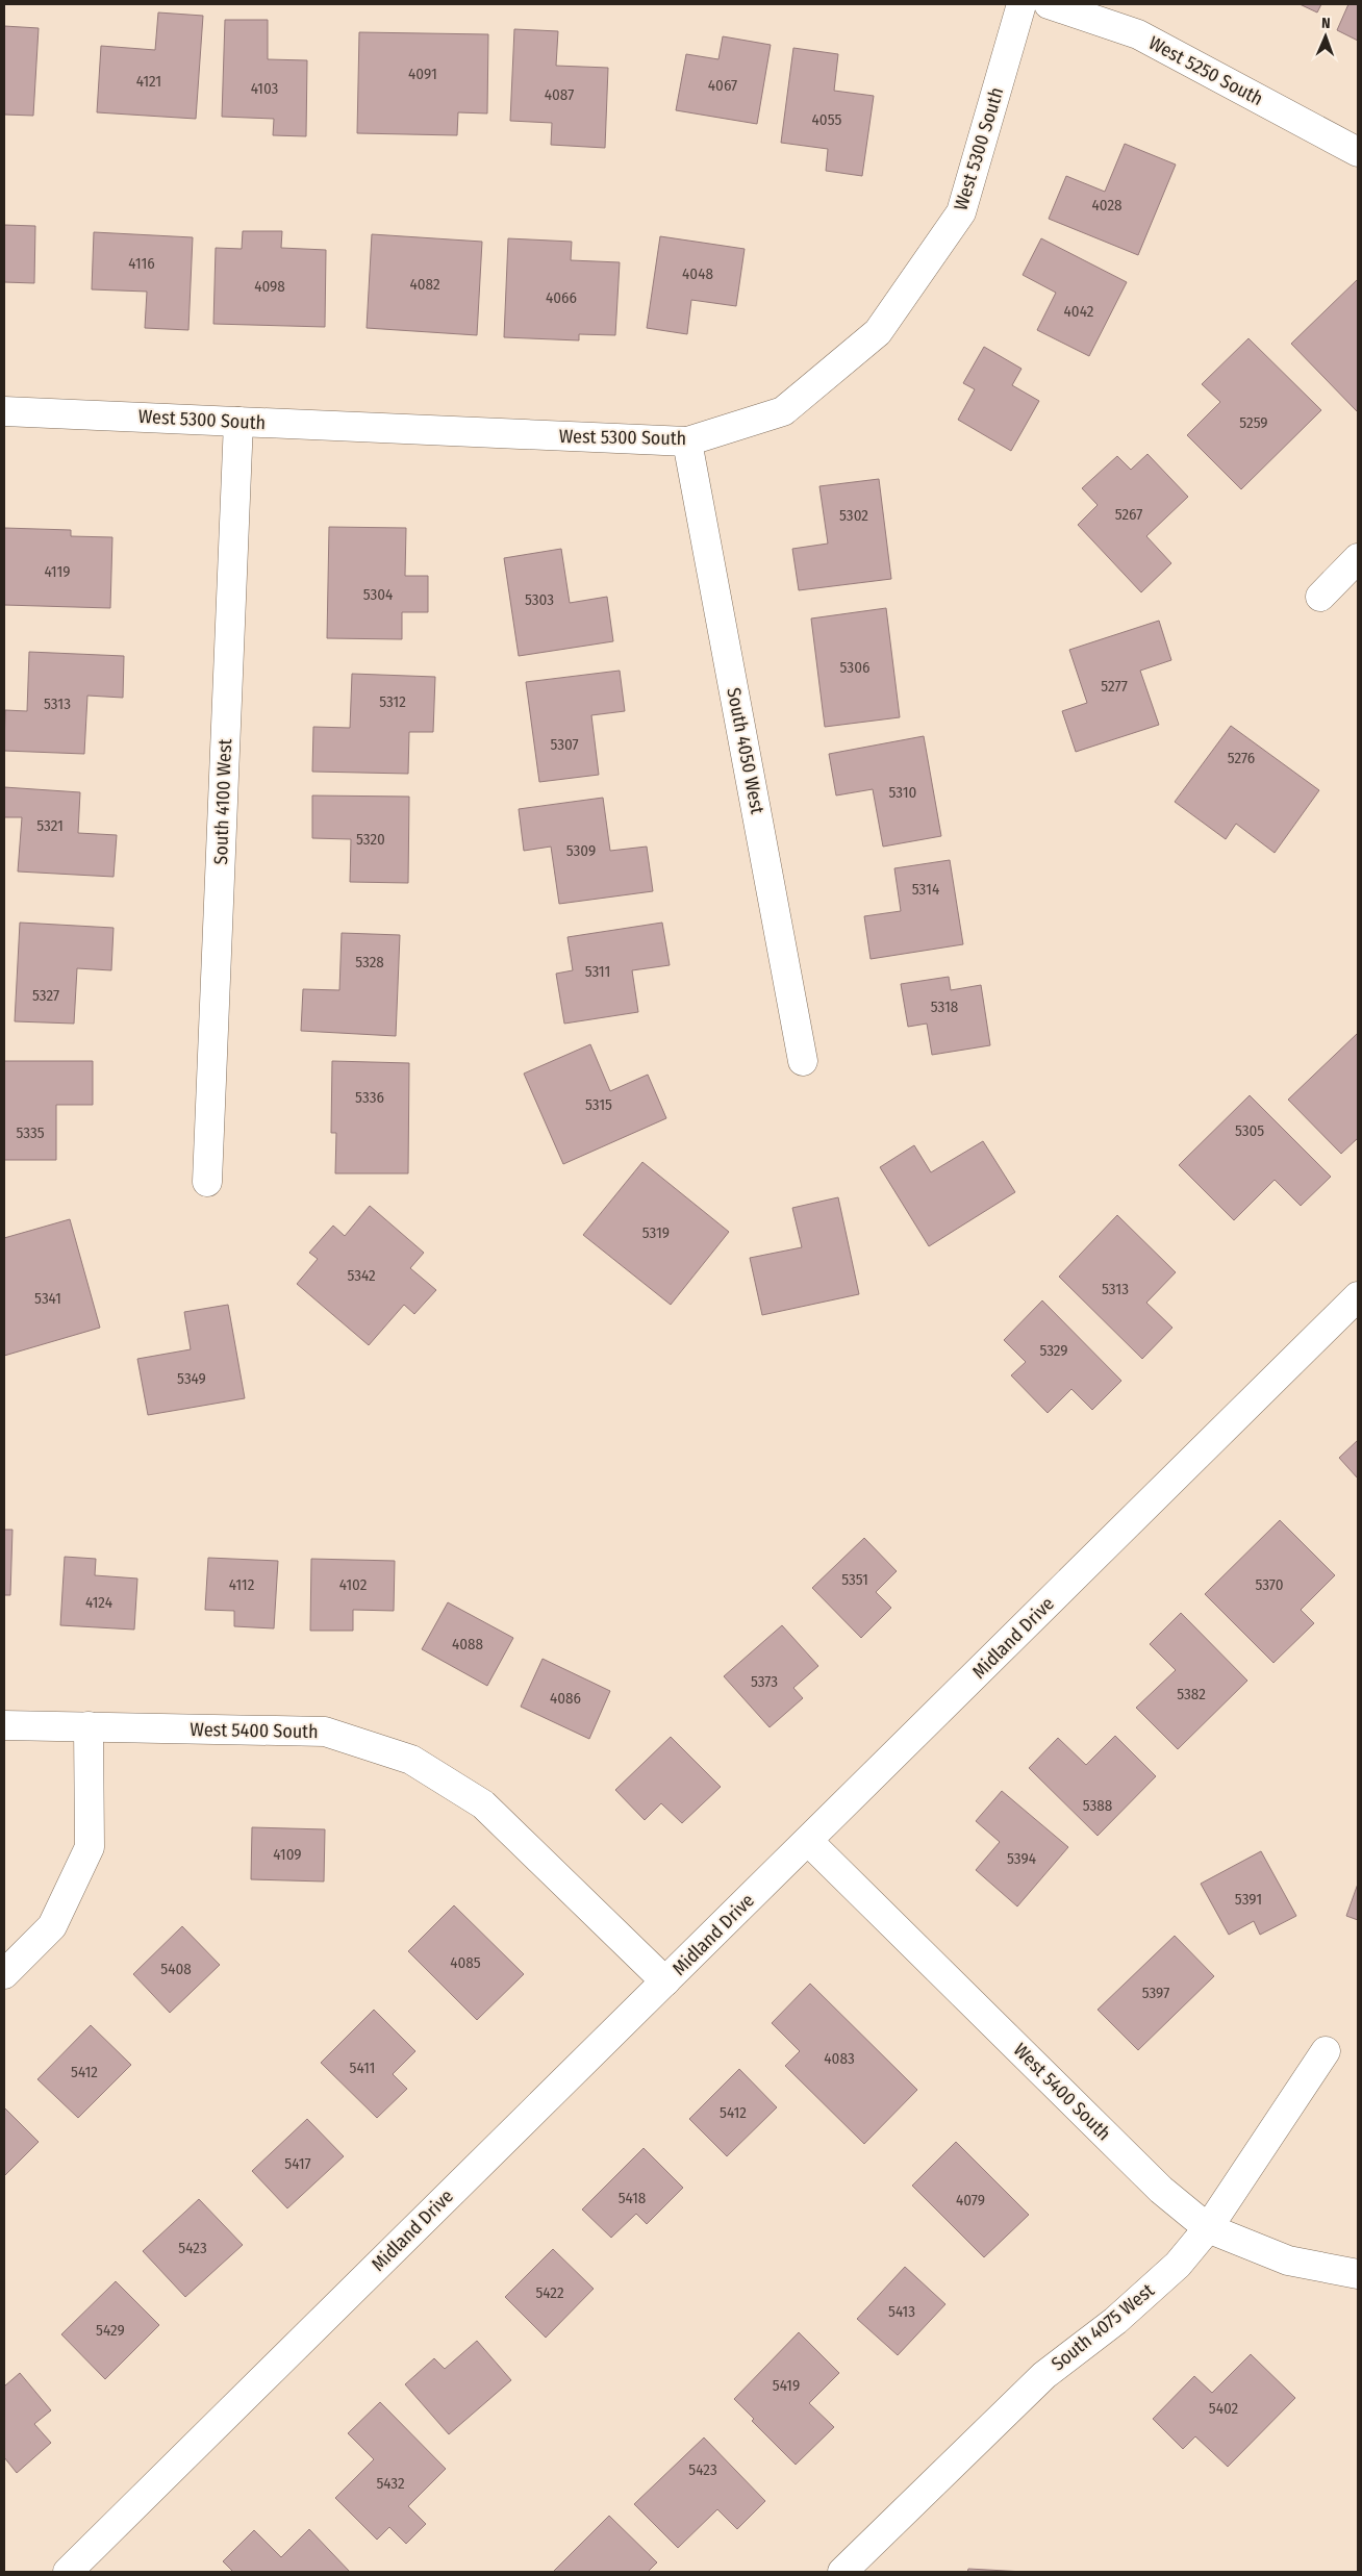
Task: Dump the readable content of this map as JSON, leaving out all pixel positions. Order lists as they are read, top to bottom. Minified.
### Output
{"streets":{"street":["West 5250 South","West 5300 South","South 4050 West","South 4100 West","Midland Drive","West 5400 South","South 4075 West"]},"crossings":[["West 5300 South","South 4050 West"],["West 5300 South","South 4100 West"],["Midland Drive","West 5400 South"],["West 5400 South","South 4075 West"]],"house_numbers":["4091","4121","4067","4103","4087","4055","4028","4116","4048","4082","4098","4066","4042","5259","5267","5302","4119","5304","5303","5306","5277","5312","5313","5307","5276","5310","5321","5320","5309","5314","5328","5311","5327","5318","5336","5315","5305","5335","5319","5342","5313","5341","5329","5349","5351","4112","4102","5370","4124","4088","5373","5382","4086","5388","4109","5394","5391","4085","5408","5397","4083","5411","5412","5412","5417","5418","4079","5423","5422","5413","5429","5419","5402","5423","5432"],"north":"top"}
